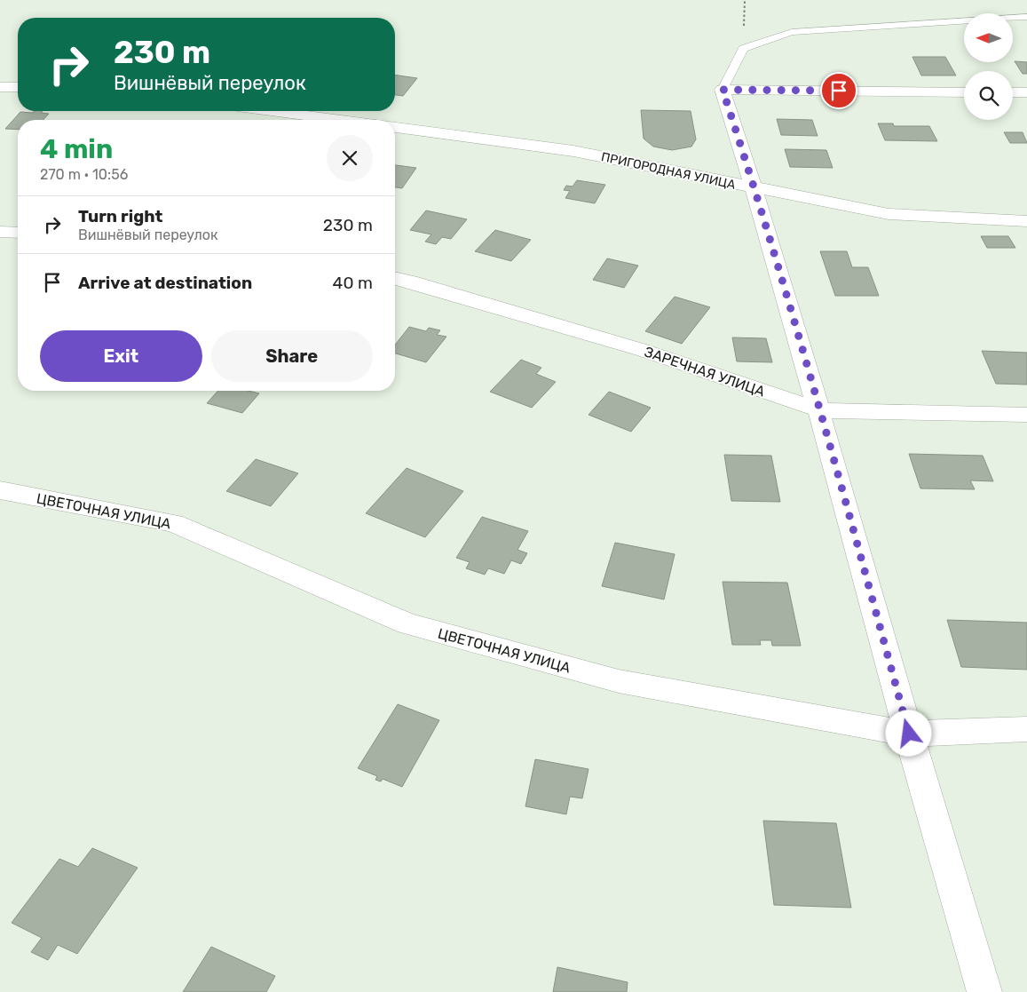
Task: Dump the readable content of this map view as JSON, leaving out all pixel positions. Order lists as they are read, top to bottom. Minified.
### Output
{"streets":{"street":["ПРИГОРОДНАЯ УЛИЦА","ЗАРЕЧНАЯ УЛИЦА","ЦВЕТОЧНАЯ УЛИЦА"]},"north":"left","page":{"turn":["230 m","Вишнёвый переулок"],"heading":["4 min","270 m · 10:56"],"list":[{"name":"Turn right","note":"Вишнёвый переулок","value":"230 m"},{"name":"Arrive at destination","value":"40 m"}],"buttons":["Exit","Share"]}}
